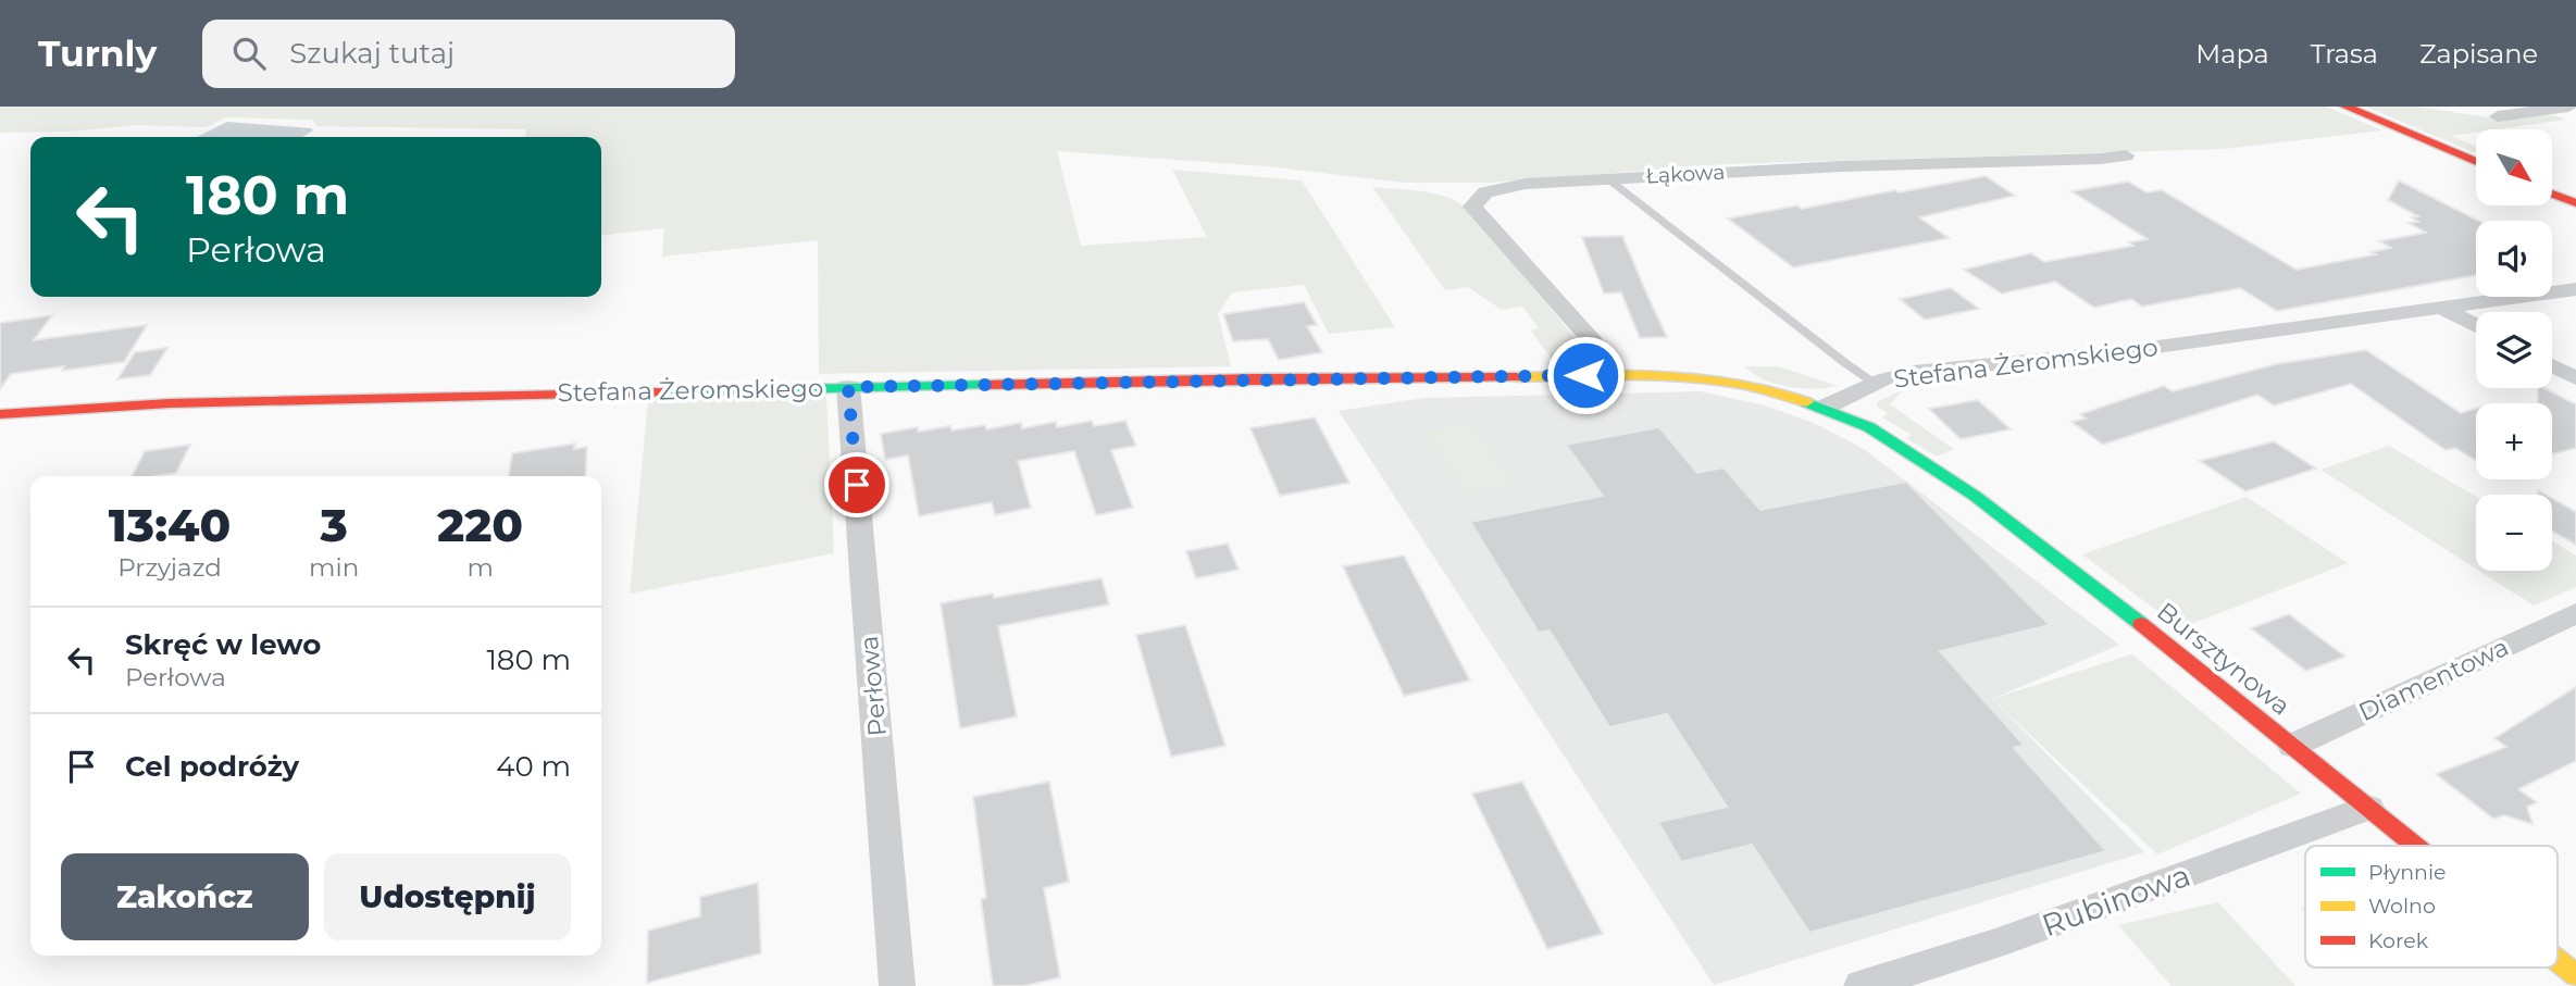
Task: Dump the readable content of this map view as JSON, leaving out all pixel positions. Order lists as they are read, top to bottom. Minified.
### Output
{"streets":{"street":["Łąkowa","Stefana Żeromskiego","Bursztynowa","Diamentowa","Perłowa","Rubinowa"]},"crossings":[["Łąkowa","Stefana Żeromskiego"],["Stefana Żeromskiego","Bursztynowa"],["Stefana Żeromskiego","Perłowa"],["Bursztynowa","Diamentowa"],["Bursztynowa","Rubinowa"]],"legend":["Płynnie","Wolno","Korek"],"north":"bottom right","page":{"header":"Turnly","search":"Szukaj tutaj","nav":["Mapa","Trasa","Zapisane"],"map_buttons":["+","−"],"turn":["180 m","Perłowa"],"eta":["13:40","Przyjazd","3","min","220","m"],"list":[{"name":"Skręć w lewo","note":"Perłowa","value":"180 m"},{"name":"Cel podróży","value":"40 m"}],"buttons":["Zakończ","Udostępnij"]}}
